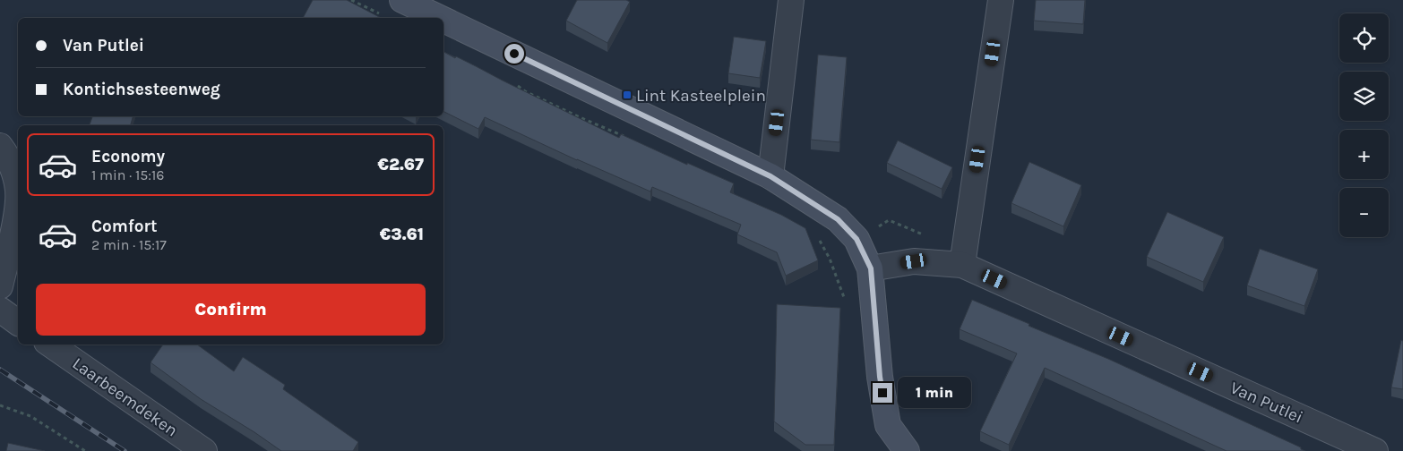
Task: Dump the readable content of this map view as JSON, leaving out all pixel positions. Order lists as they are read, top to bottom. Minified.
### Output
{"streets":{"street":["Laarbeemdeken","Van Putlei"]},"places":{"transit":["Lint Kasteelplein"]},"page":{"map_buttons":["+","−"],"banner":["Van Putlei","Kontichsesteenweg"],"list":[{"name":"Economy","note":"1 min · 15:16","value":"€2.67"},{"name":"Comfort","note":"2 min · 15:17","value":"€3.61"}],"buttons":"Confirm","bubble":"1 min"}}
